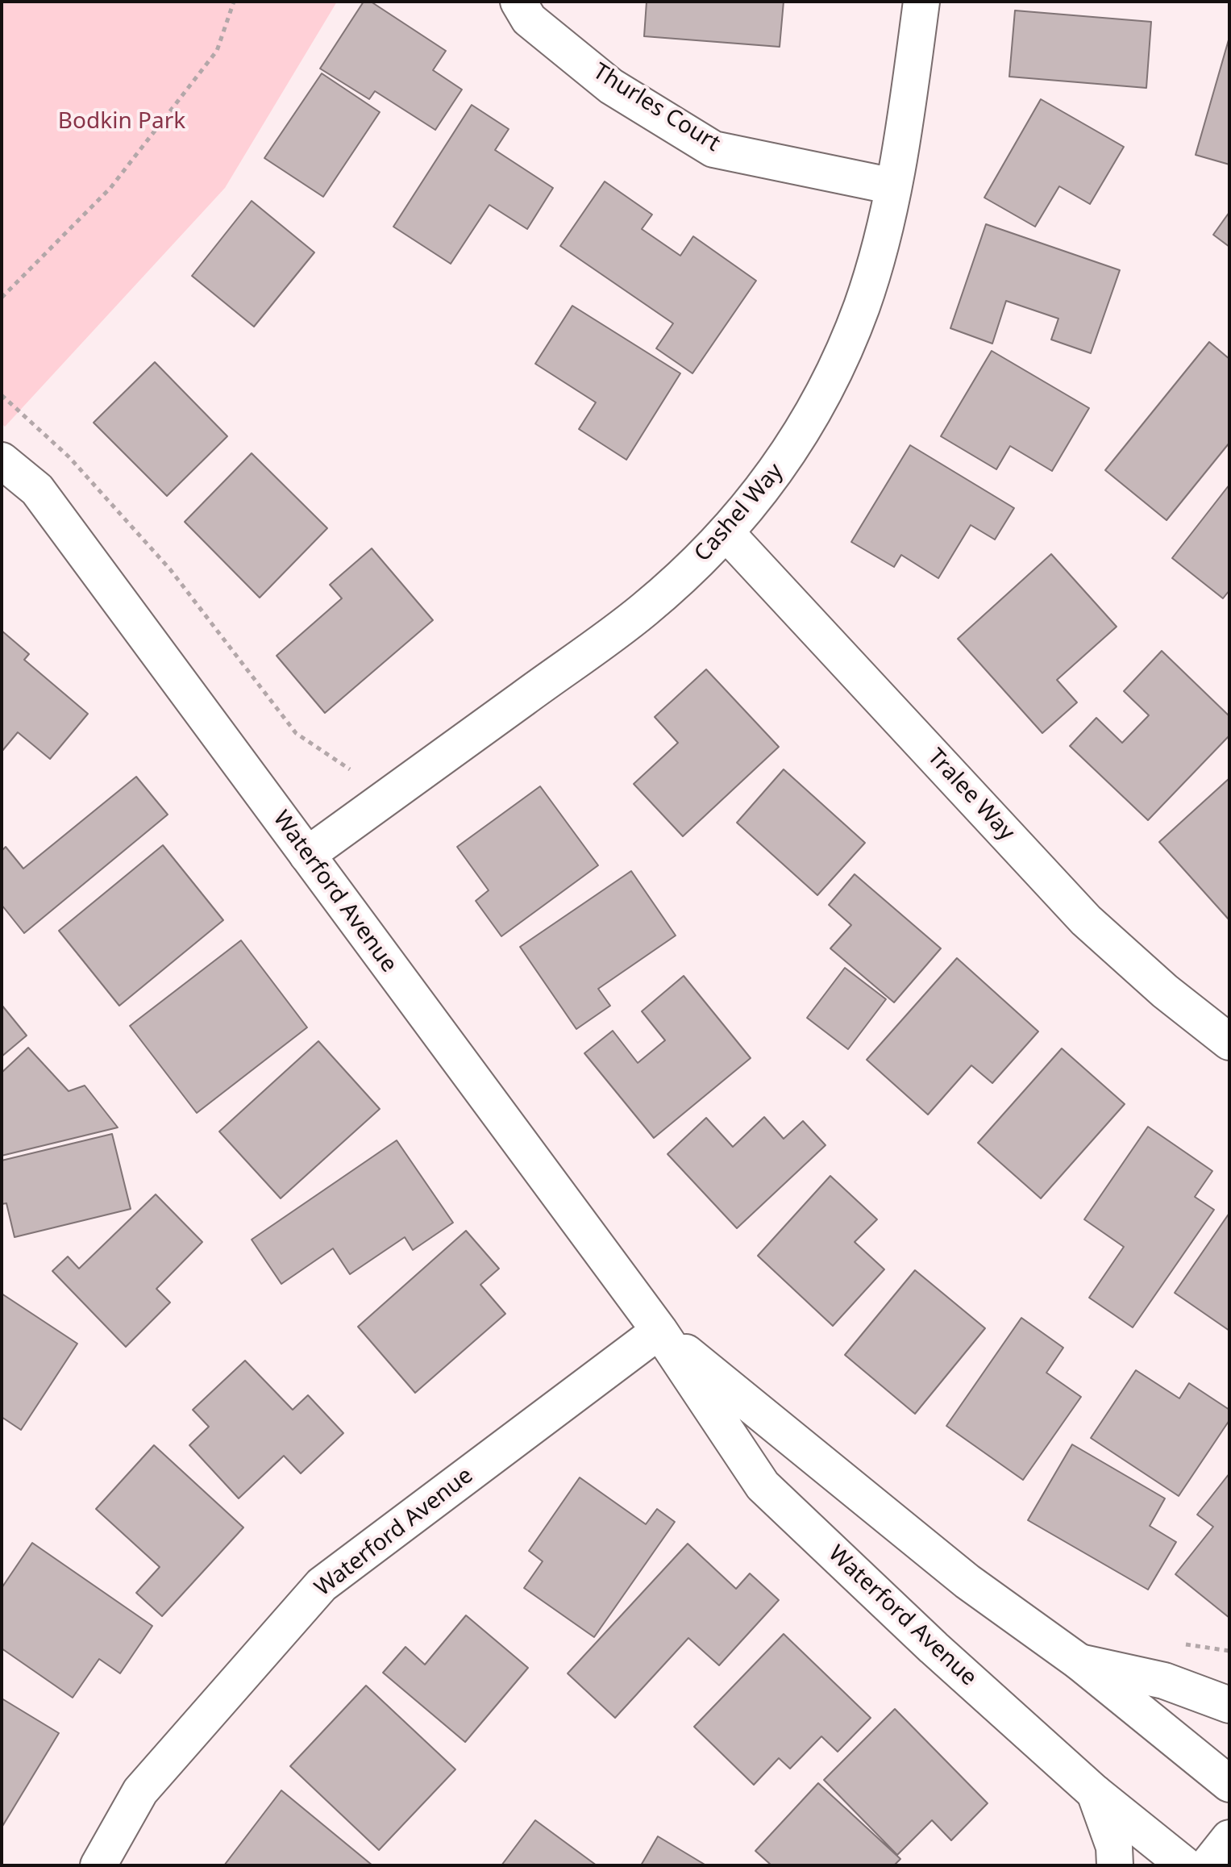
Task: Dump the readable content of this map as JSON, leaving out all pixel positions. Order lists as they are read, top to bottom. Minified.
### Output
{"streets":{"street":["Thurles Court","Cashel Way","Tralee Way","Waterford Avenue"]},"crossings":[["Thurles Court","Cashel Way"],["Cashel Way","Tralee Way"],["Cashel Way","Waterford Avenue"]],"parks":["Bodkin Park"]}
